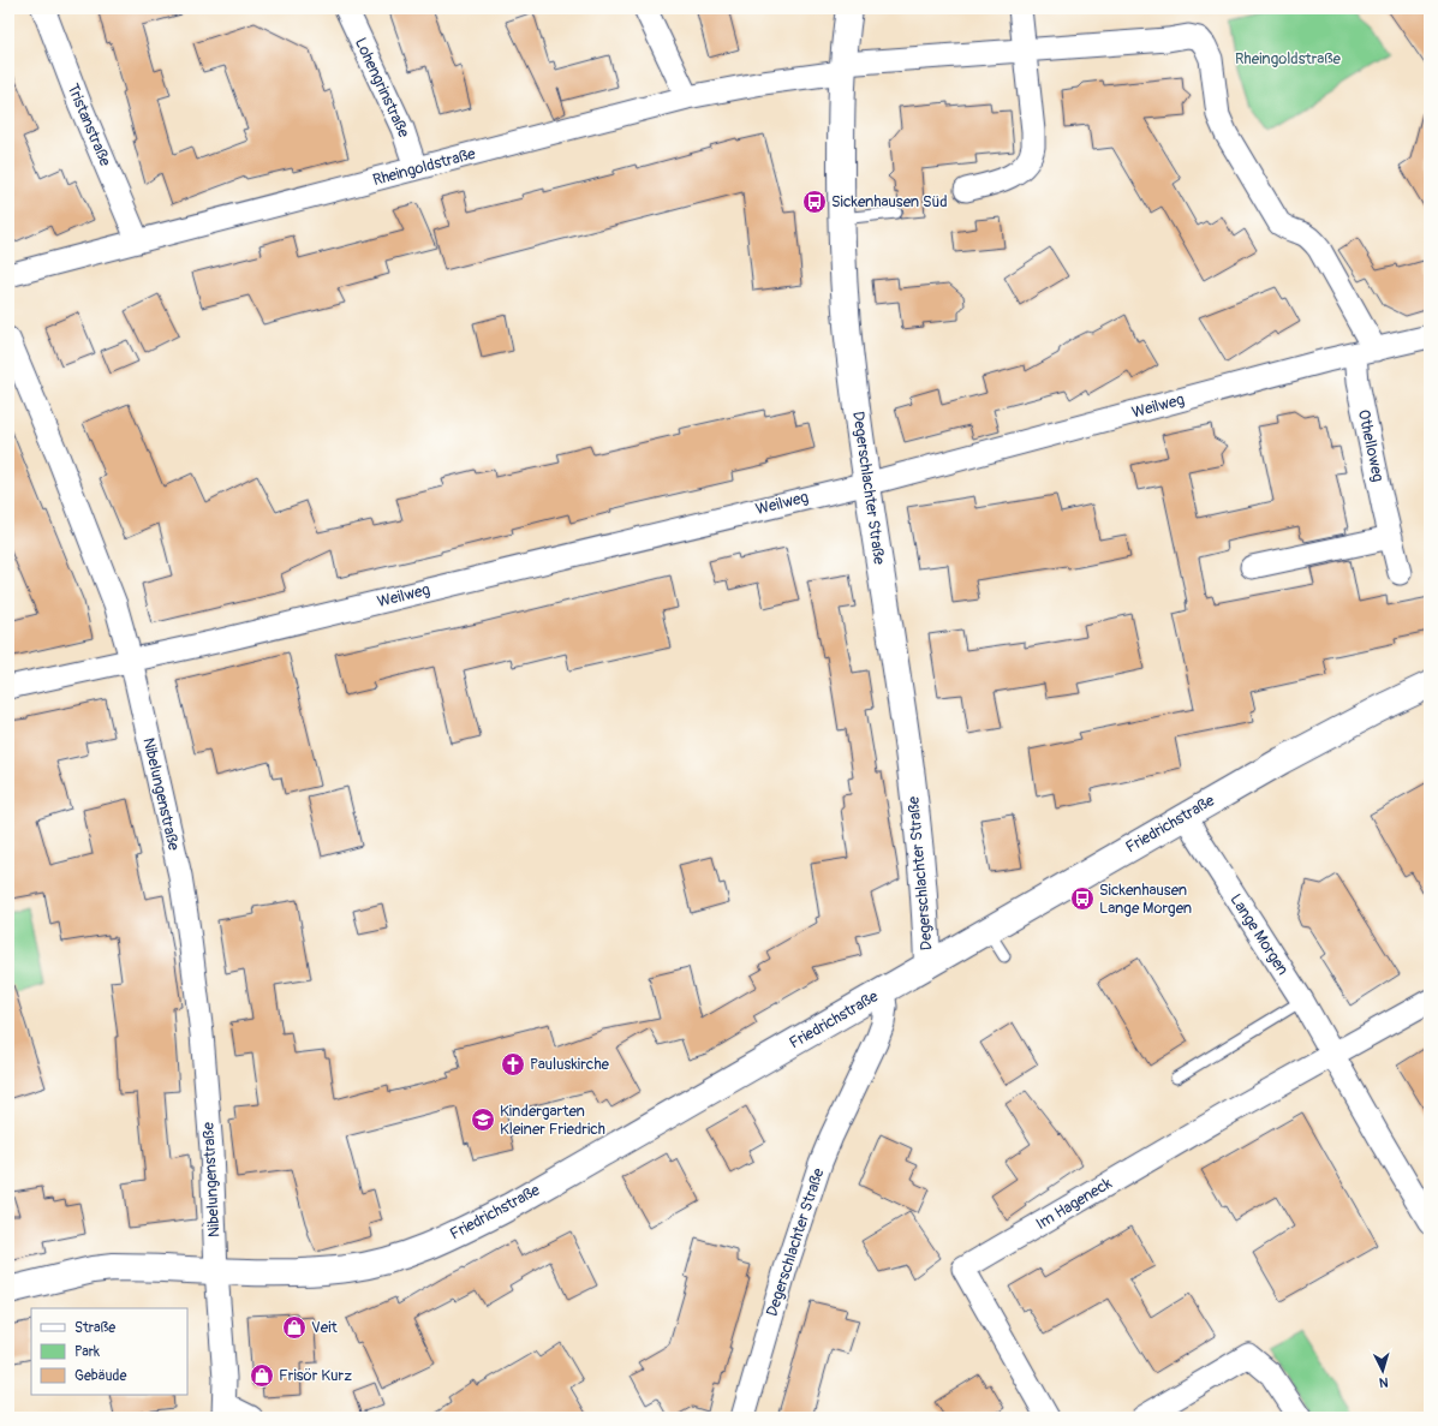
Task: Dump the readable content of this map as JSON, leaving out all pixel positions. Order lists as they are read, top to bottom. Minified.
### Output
{"streets":{"street":["Lohengrinstraße","Tristanstraße","Rheingoldstraße","Weilweg","Othelloweg","Degerschlachter Straße","Nibelungenstraße","Friedrichstraße","Lange Morgen","Im Hageneck"]},"crossings":[["Lohengrinstraße","Rheingoldstraße"],["Tristanstraße","Rheingoldstraße"],["Rheingoldstraße","Weilweg"],["Rheingoldstraße","Othelloweg"],["Rheingoldstraße","Degerschlachter Straße"],["Weilweg","Othelloweg"],["Weilweg","Degerschlachter Straße"],["Weilweg","Nibelungenstraße"],["Degerschlachter Straße","Friedrichstraße"],["Nibelungenstraße","Friedrichstraße"],["Friedrichstraße","Lange Morgen"],["Lange Morgen","Im Hageneck"]],"parks":["Rheingoldstraße"],"places":{"bus stop":["Sickenhausen Süd","Sickenhausen Lange Morgen"],"church":["Pauluskirche"],"school or university":["Kindergarten Kleiner Friedrich"],"shop":["Veit","Frisör Kurz"]},"legend":["Straße","Park","Gebäude"],"north":"bottom"}
